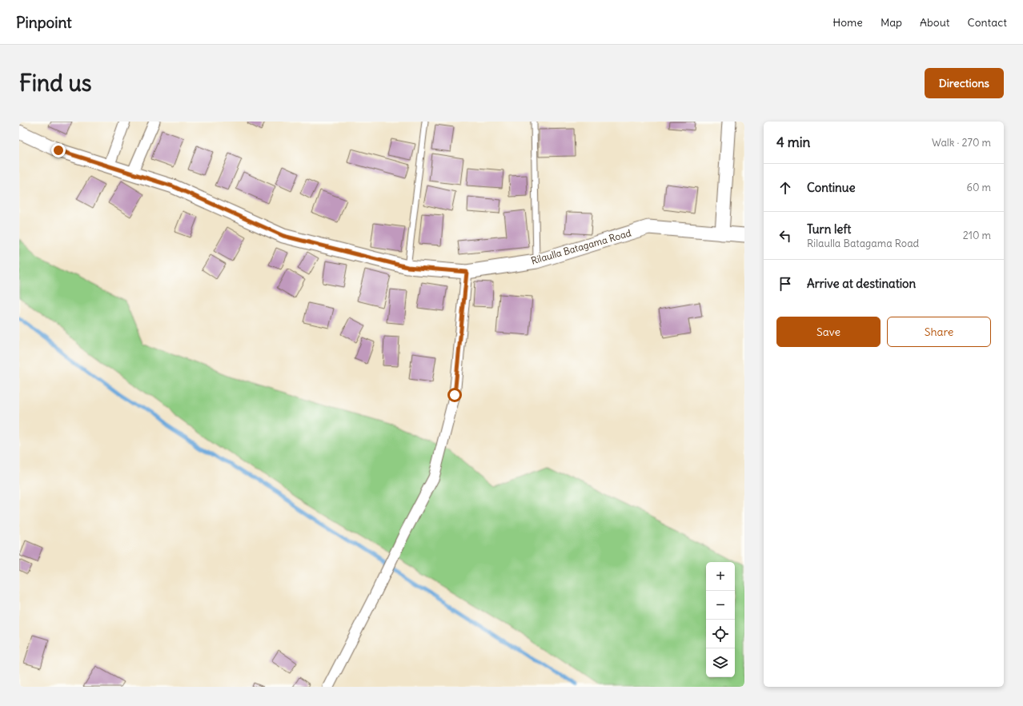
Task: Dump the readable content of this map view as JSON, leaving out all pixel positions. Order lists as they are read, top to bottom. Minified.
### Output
{"streets":{"street":["Rilaulla Batagama Road"]},"page":{"header":"Pinpoint","nav":["Home","Map","About","Contact"],"buttons":["Directions",["Save","Share"]],"title":"Find us","heading":["4 min","Walk · 270 m"],"list":[["Continue","60 m"],["Turn left","Rilaulla Batagama Road","210 m"],"Arrive at destination"],"map_buttons":["+","−"]}}
